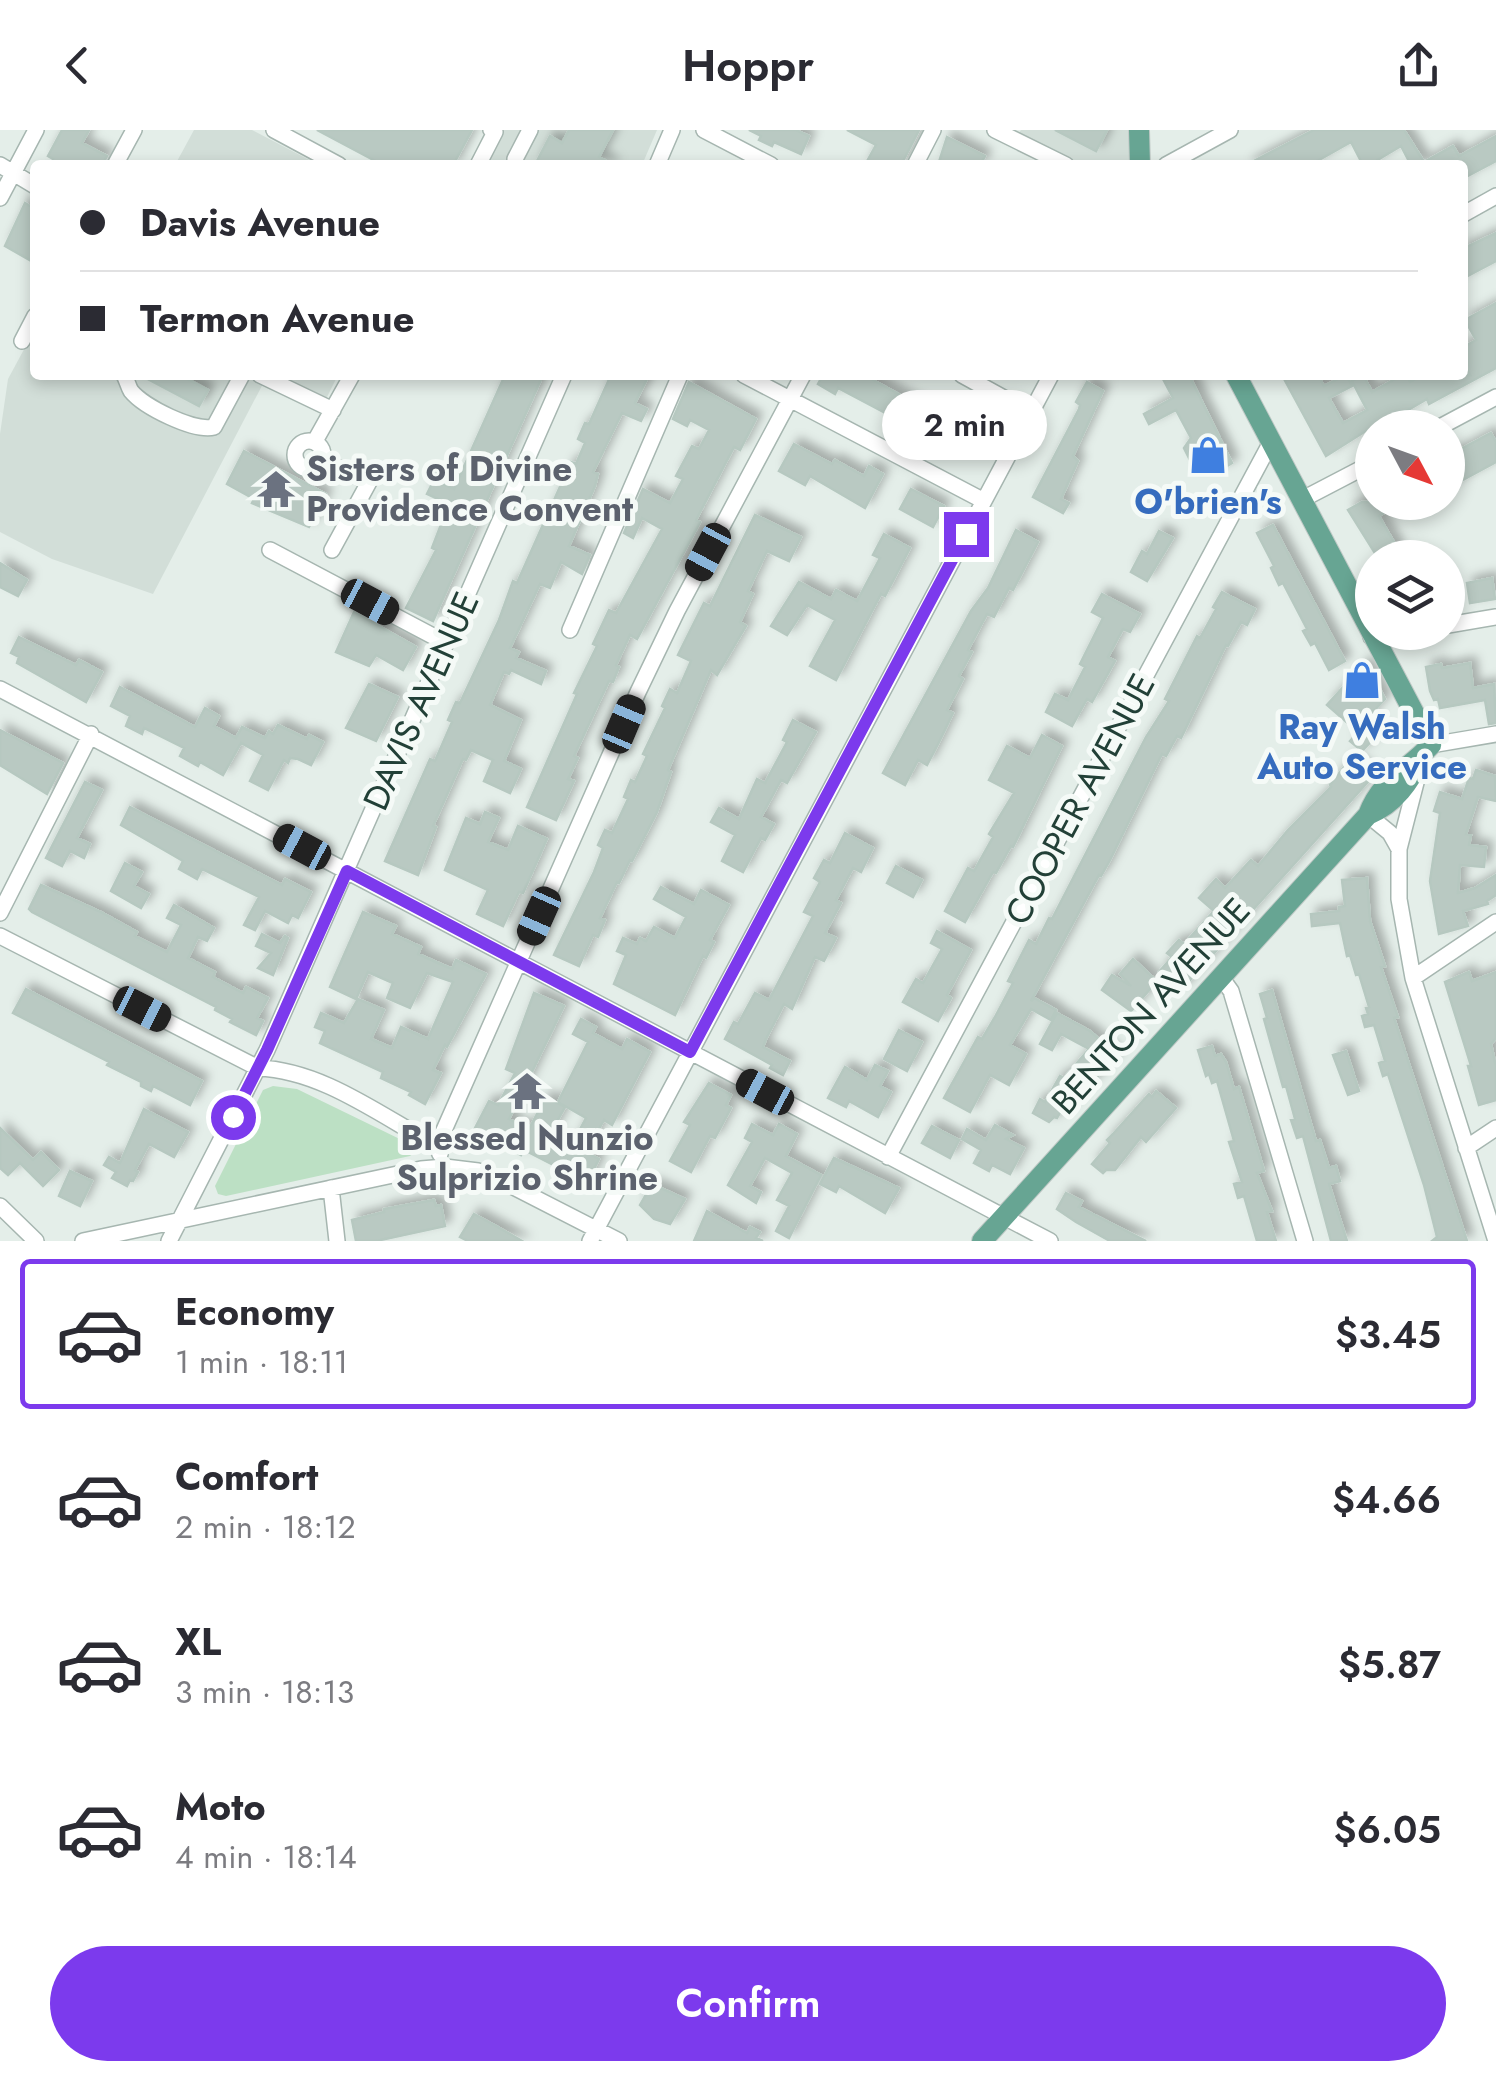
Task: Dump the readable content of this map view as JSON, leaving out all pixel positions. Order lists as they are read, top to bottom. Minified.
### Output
{"streets":{"main road":["BENTON AVENUE"],"street":["DAVIS AVENUE","COOPER AVENUE"]},"places":{"shop":["O'brien's","Ray Walsh Auto Service"],"temple":["Sisters of Divine Providence Convent","Blessed Nunzio Sulprizio Shrine"]},"north":"bottom right","page":{"header":"Hoppr","banner":["Davis Avenue","Termon Avenue"],"bubble":"2 min","list":[{"name":"Economy","note":"1 min · 18:11","value":"$3.45"},{"name":"Comfort","note":"2 min · 18:12","value":"$4.66"},{"name":"XL","note":"3 min · 18:13","value":"$5.87"},{"name":"Moto","note":"4 min · 18:14","value":"$6.05"}],"buttons":"Confirm"}}
